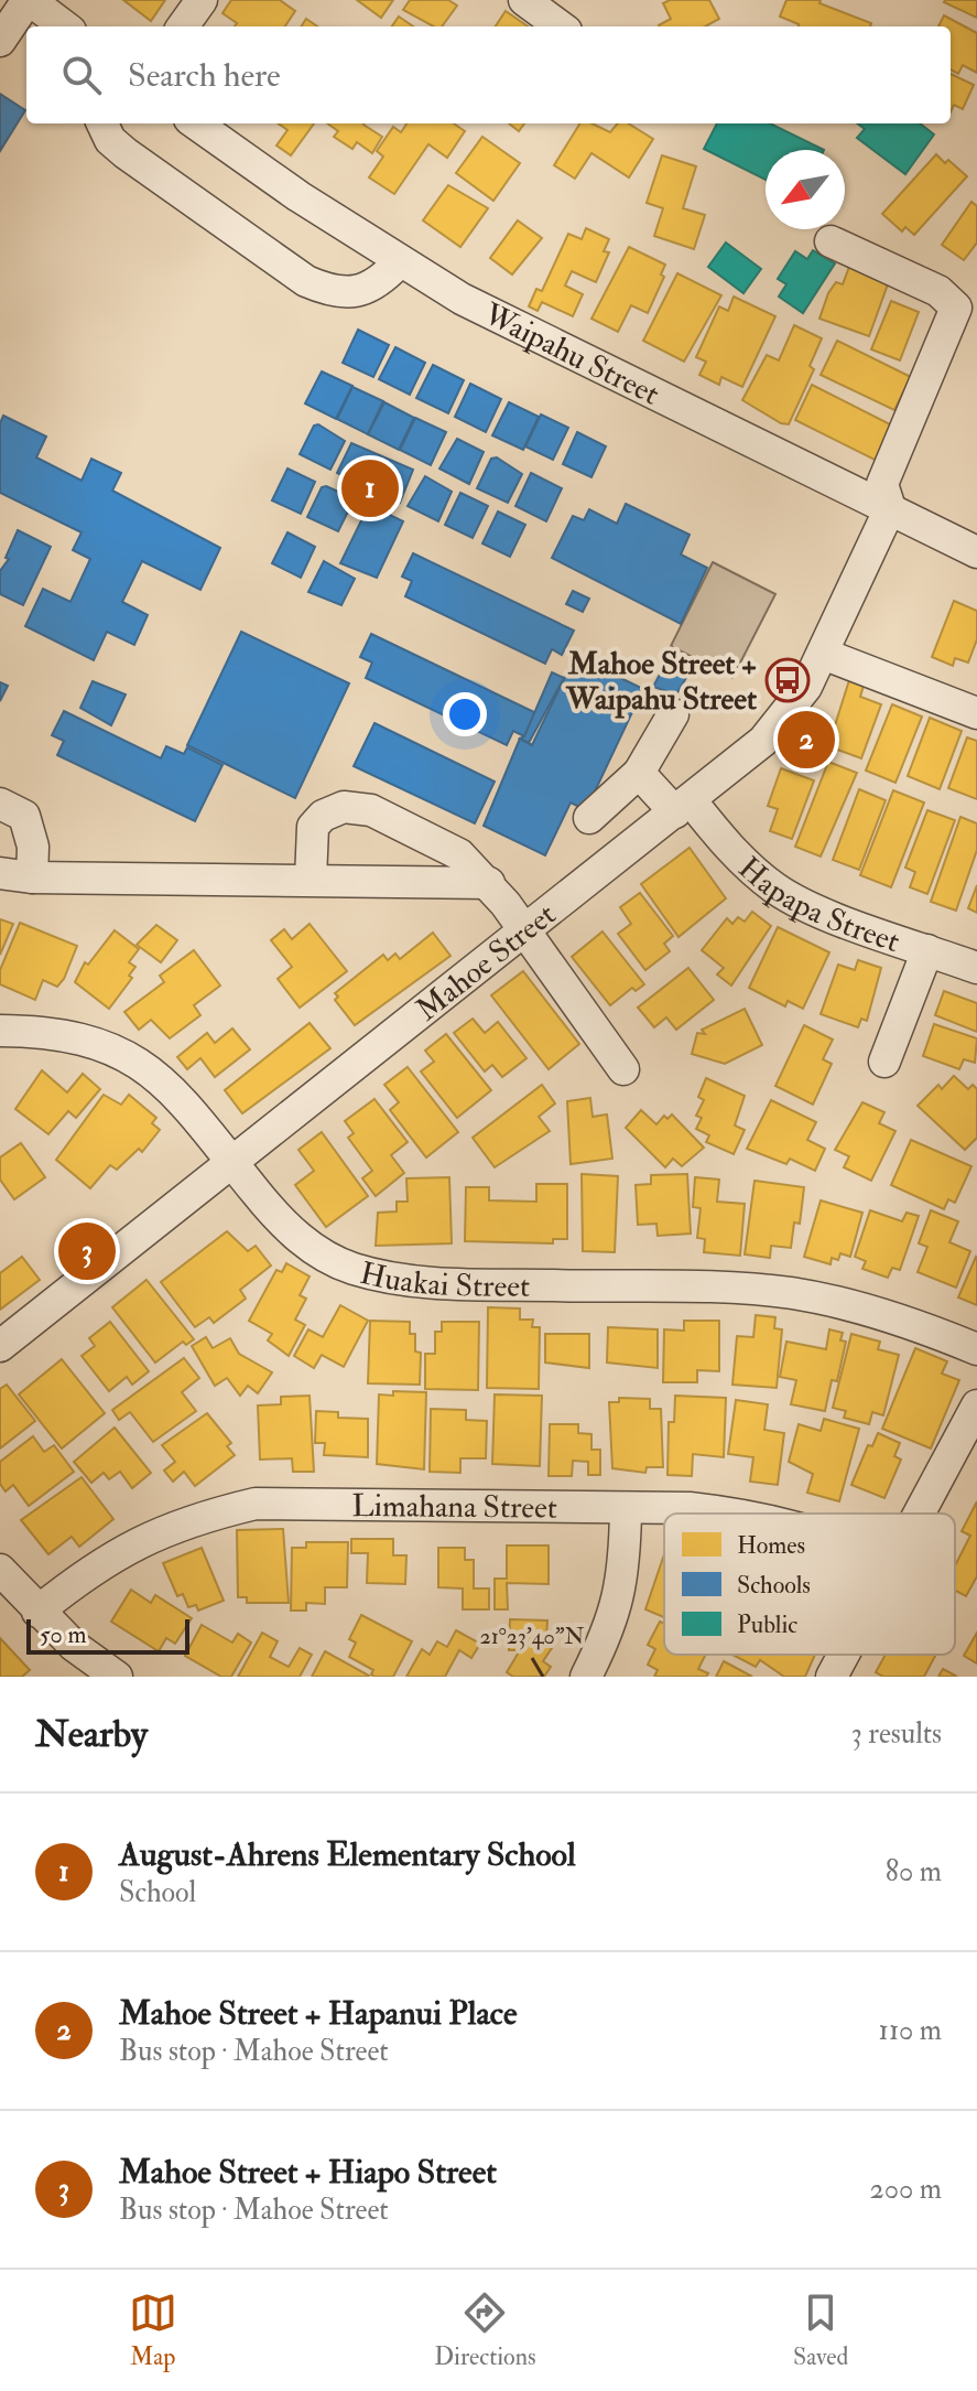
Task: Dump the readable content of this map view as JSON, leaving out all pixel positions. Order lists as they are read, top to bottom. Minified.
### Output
{"streets":{"street":["Waipahu Street","Hapapa Street","Mahoe Street","Huakai Street","Limahana Street"]},"crossings":[["Waipahu Street","Mahoe Street"],["Hapapa Street","Mahoe Street"],["Mahoe Street","Huakai Street"]],"places":{"bus stop":["Mahoe Street + Waipahu Street"]},"legend":["Homes","Schools","Public"],"scale_bar":"50 m","north":"bottom left","page":{"search":"Search here","pins":["1","2","3"],"scale":"50 m","heading":["Nearby","3 results"],"list":[{"mark":"1","name":"August-Ahrens Elementary School","note":"School","value":"80 m"},{"mark":"2","name":"Mahoe Street + Hapanui Place","note":"Bus stop · Mahoe Street","value":"110 m"},{"mark":"3","name":"Mahoe Street + Hiapo Street","note":"Bus stop · Mahoe Street","value":"200 m"}],"nav":["Map","Directions","Saved"]},"coordinates":["21°23'40\"N"]}
